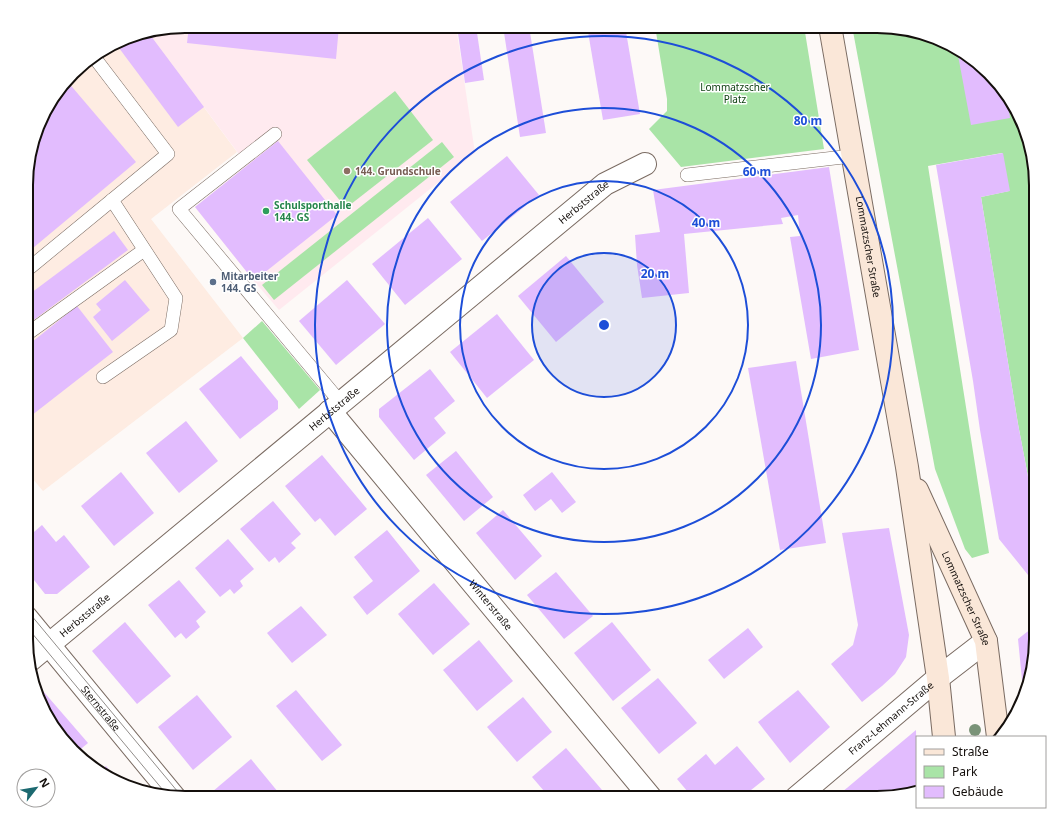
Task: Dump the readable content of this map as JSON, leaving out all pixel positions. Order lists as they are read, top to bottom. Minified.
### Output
{"streets":{"main road":["Lommatzscher Straße"],"street":["Herbststraße","Winterstraße","Sternstraße","Franz-Lehmann-Straße"]},"crossings":[["Herbststraße","Winterstraße"],["Herbststraße","Sternstraße"],["Lommatzscher Straße","Franz-Lehmann-Straße"]],"parks":["Lommatzscher Platz"],"places":["144. Grundschule","Schulsporthalle 144. GS","Mitarbeiter 144. GS"],"legend":["Straße","Park","Gebäude"],"north":"top right","rings":["80 m","60 m","40 m","20 m"]}
